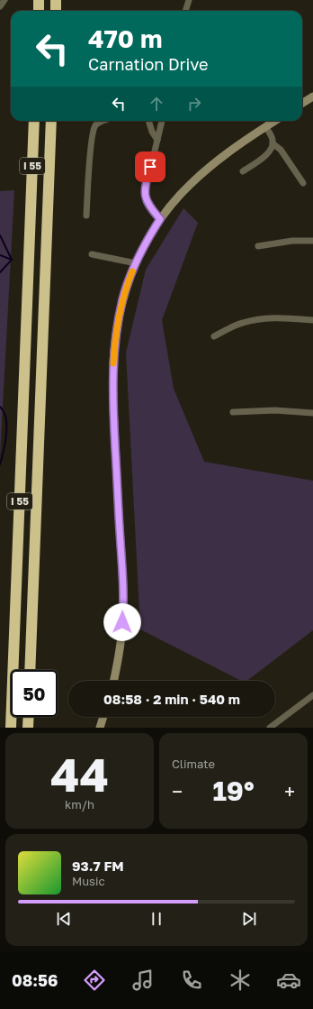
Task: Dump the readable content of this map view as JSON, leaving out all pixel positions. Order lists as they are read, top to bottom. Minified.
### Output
{"streets":{"highway":["I 55"]},"page":{"turn":["470 m","Carnation Drive"],"limit":"50","trip":"08:58 · 2 min · 540 m","tile":[["44","km/h"],"Climate"],"heat":["−","19°","+"],"song":["93.7 FM","Music"],"tabs":"08:56"}}
